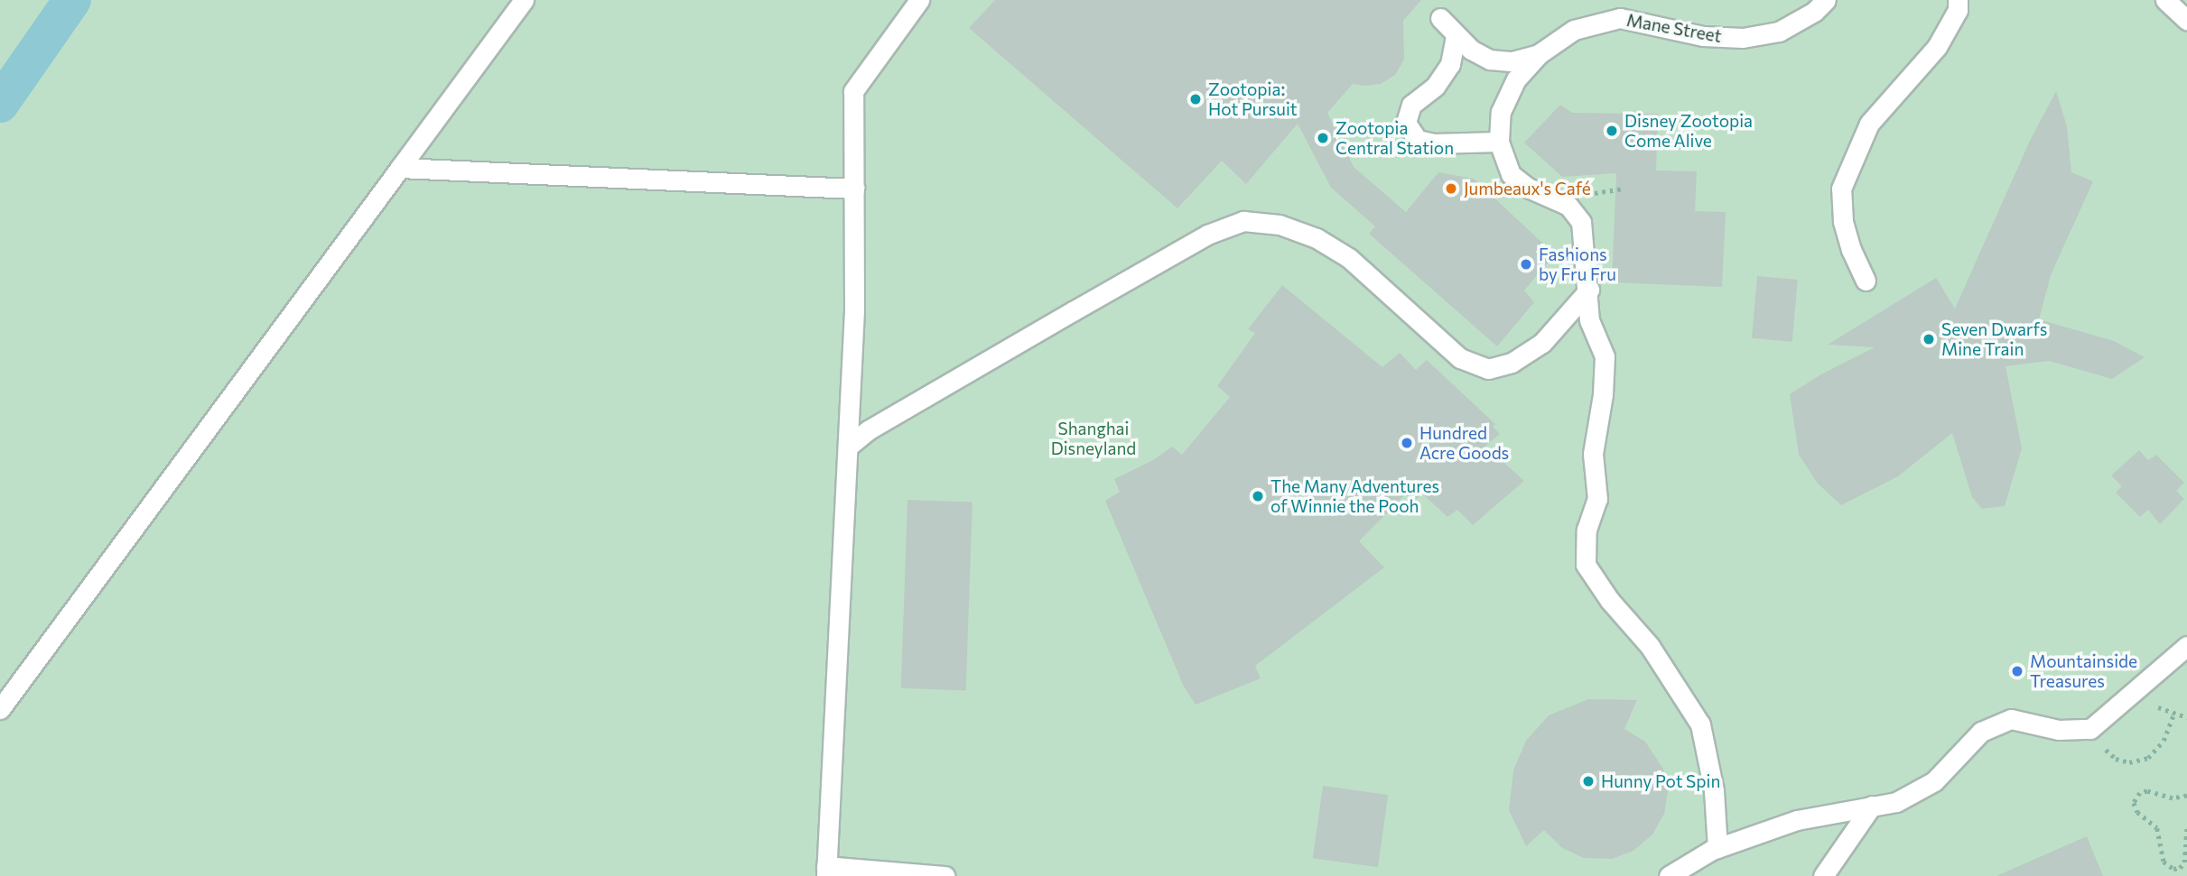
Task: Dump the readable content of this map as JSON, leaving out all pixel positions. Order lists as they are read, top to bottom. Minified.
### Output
{"streets":{"street":["Mane Street"]},"parks":["Shanghai Disneyland"],"places":["Zootopia: Hot Pursuit","Disney Zootopia Come Alive","Zootopia Central Station","Jumbeaux's Café","Fashions by Fru Fru","Seven Dwarfs Mine Train","Hundred Acre Goods","The Many Adventures of Winnie the Pooh","Mountainside Treasures","Hunny Pot Spin"]}
